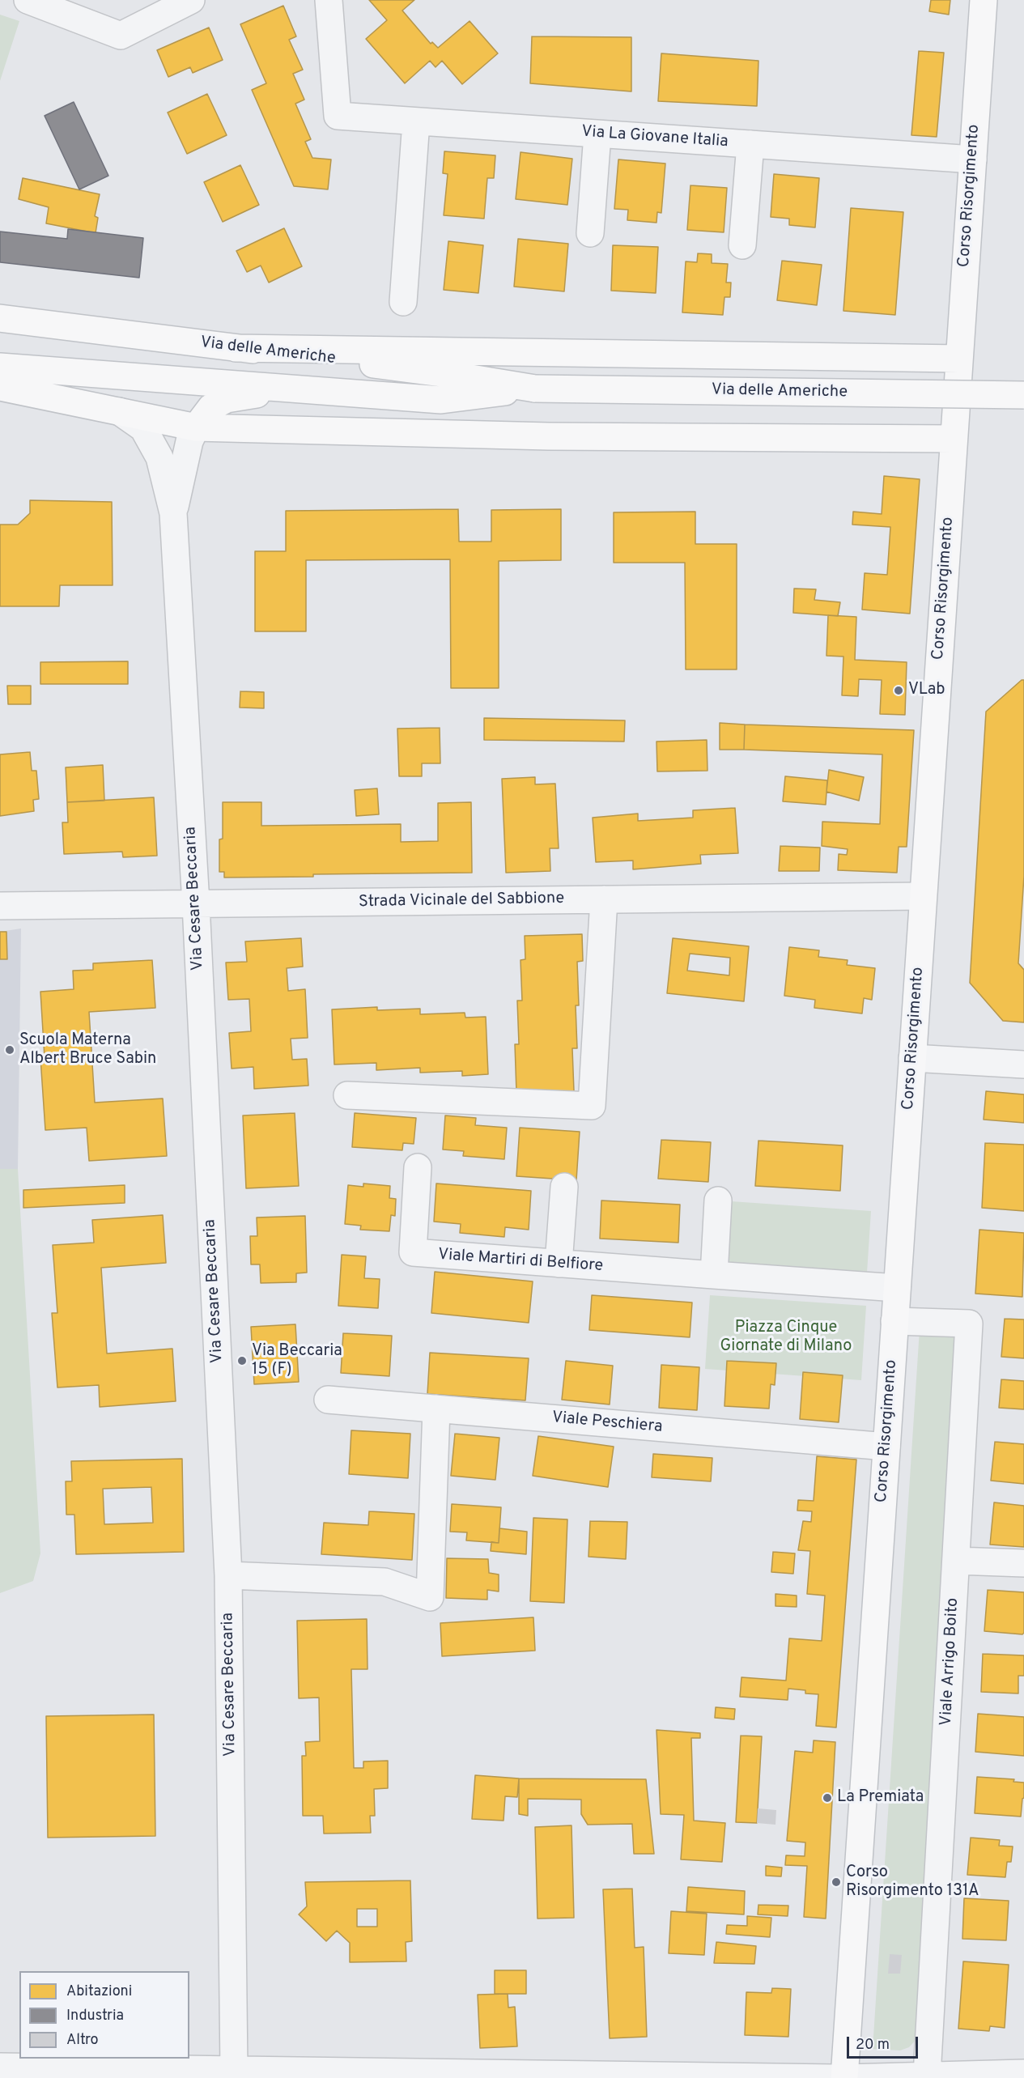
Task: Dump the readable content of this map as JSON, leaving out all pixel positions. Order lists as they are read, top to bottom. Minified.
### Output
{"streets":{"main road":["Corso Risorgimento","Via delle Americhe"],"street":["Via La Giovane Italia","Via Cesare Beccaria","Strada Vicinale del Sabbione","Viale Martiri di Belfiore","Viale Peschiera","Viale Arrigo Boito"]},"crossings":[["Via La Giovane Italia","Corso Risorgimento"],["Corso Risorgimento","Strada Vicinale del Sabbione"],["Corso Risorgimento","Viale Peschiera"],["Corso Risorgimento","Viale Arrigo Boito"],["Via Cesare Beccaria","Strada Vicinale del Sabbione"]],"parks":["Piazza Cinque Giornate di Milano"],"places":["VLab","Scuola Materna Albert Bruce Sabin","Via Beccaria 15 (F)","La Premiata","Corso Risorgimento 131A"],"legend":["Abitazioni","Industria","Altro"],"scale_bar":"20 m"}
